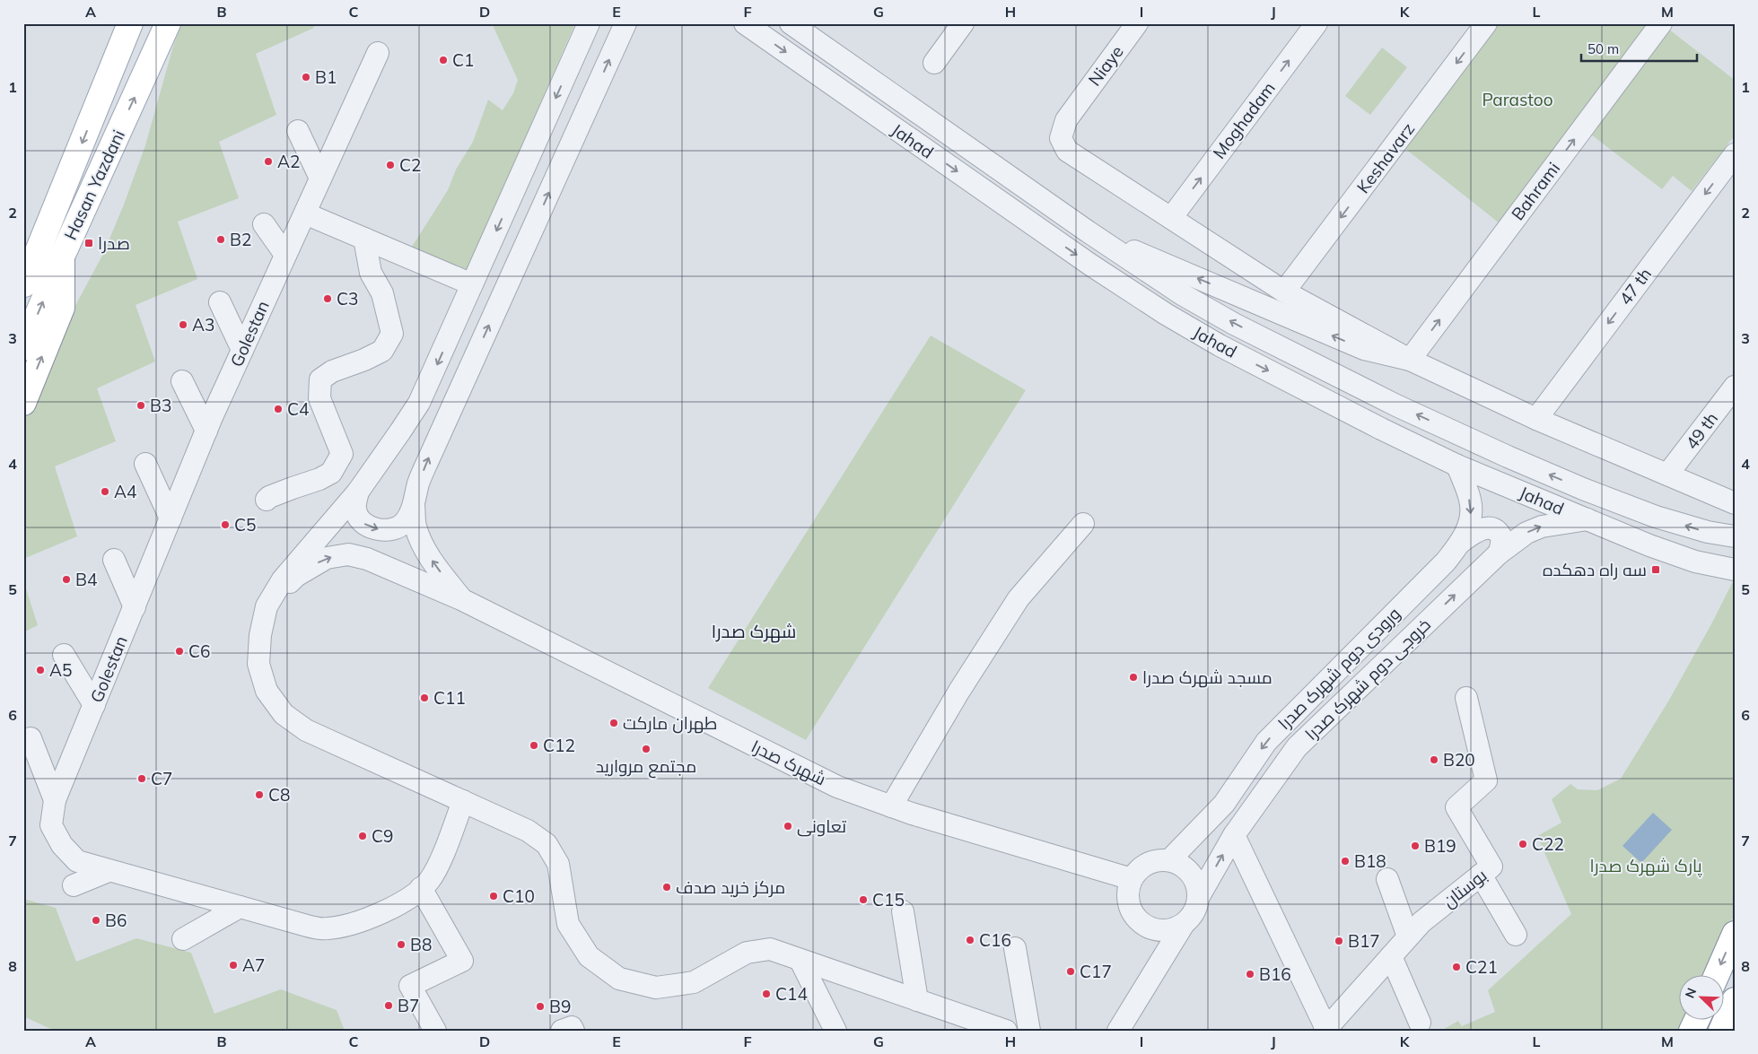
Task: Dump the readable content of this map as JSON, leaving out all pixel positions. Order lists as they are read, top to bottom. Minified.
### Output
{"streets":{"main road":["Hasan Yazdani"],"street":["Niaye","Moghadam","Jahad","Keshavarz","Bahrami","47 th","Golestan","49 th","ورودی دوم شهرک صدرا","خروجی دوم شهرک صدرا","شهرک صدرا","بوستان"]},"crossings":[["Niaye","Moghadam"],["Niaye","Keshavarz"],["Niaye","Bahrami"],["Jahad","ورودی دوم شهرک صدرا"],["Jahad","خروجی دوم شهرک صدرا"],["ورودی دوم شهرک صدرا","خروجی دوم شهرک صدرا"],["ورودی دوم شهرک صدرا","شهرک صدرا"],["خروجی دوم شهرک صدرا","شهرک صدرا"]],"one_way":["Moghadam","Keshavarz","Bahrami","47 th","ورودی دوم شهرک صدرا","خروجی دوم شهرک صدرا"],"districts":["شهرک صدرا"],"parks":["Parastoo","پارک شهرک صدرا"],"places":{"other":["C1","B1","A2","C2","B2","C3","A3","B3","C4","A4","C5","B4","C6","A5","مسجد شهرک صدرا","C11","طهران مارکت","C12","مجتمع مروارید","B20","C7","C8","تعاونی","C9","C22","B19","B18","مرکز خرید صدف","C10","C15","B6","C16","B17","B8","A7","C21","C17","B16","C14","B7","B9"],"transit":["صدرا","سه راه دهکده"]},"scale_bar":"50 m","north":"top left","grid":{"columns":["A","B","C","D","E","F","G","H","I","J","K","L","M"],"rows":["1","2","3","4","5","6","7","8"]}}
